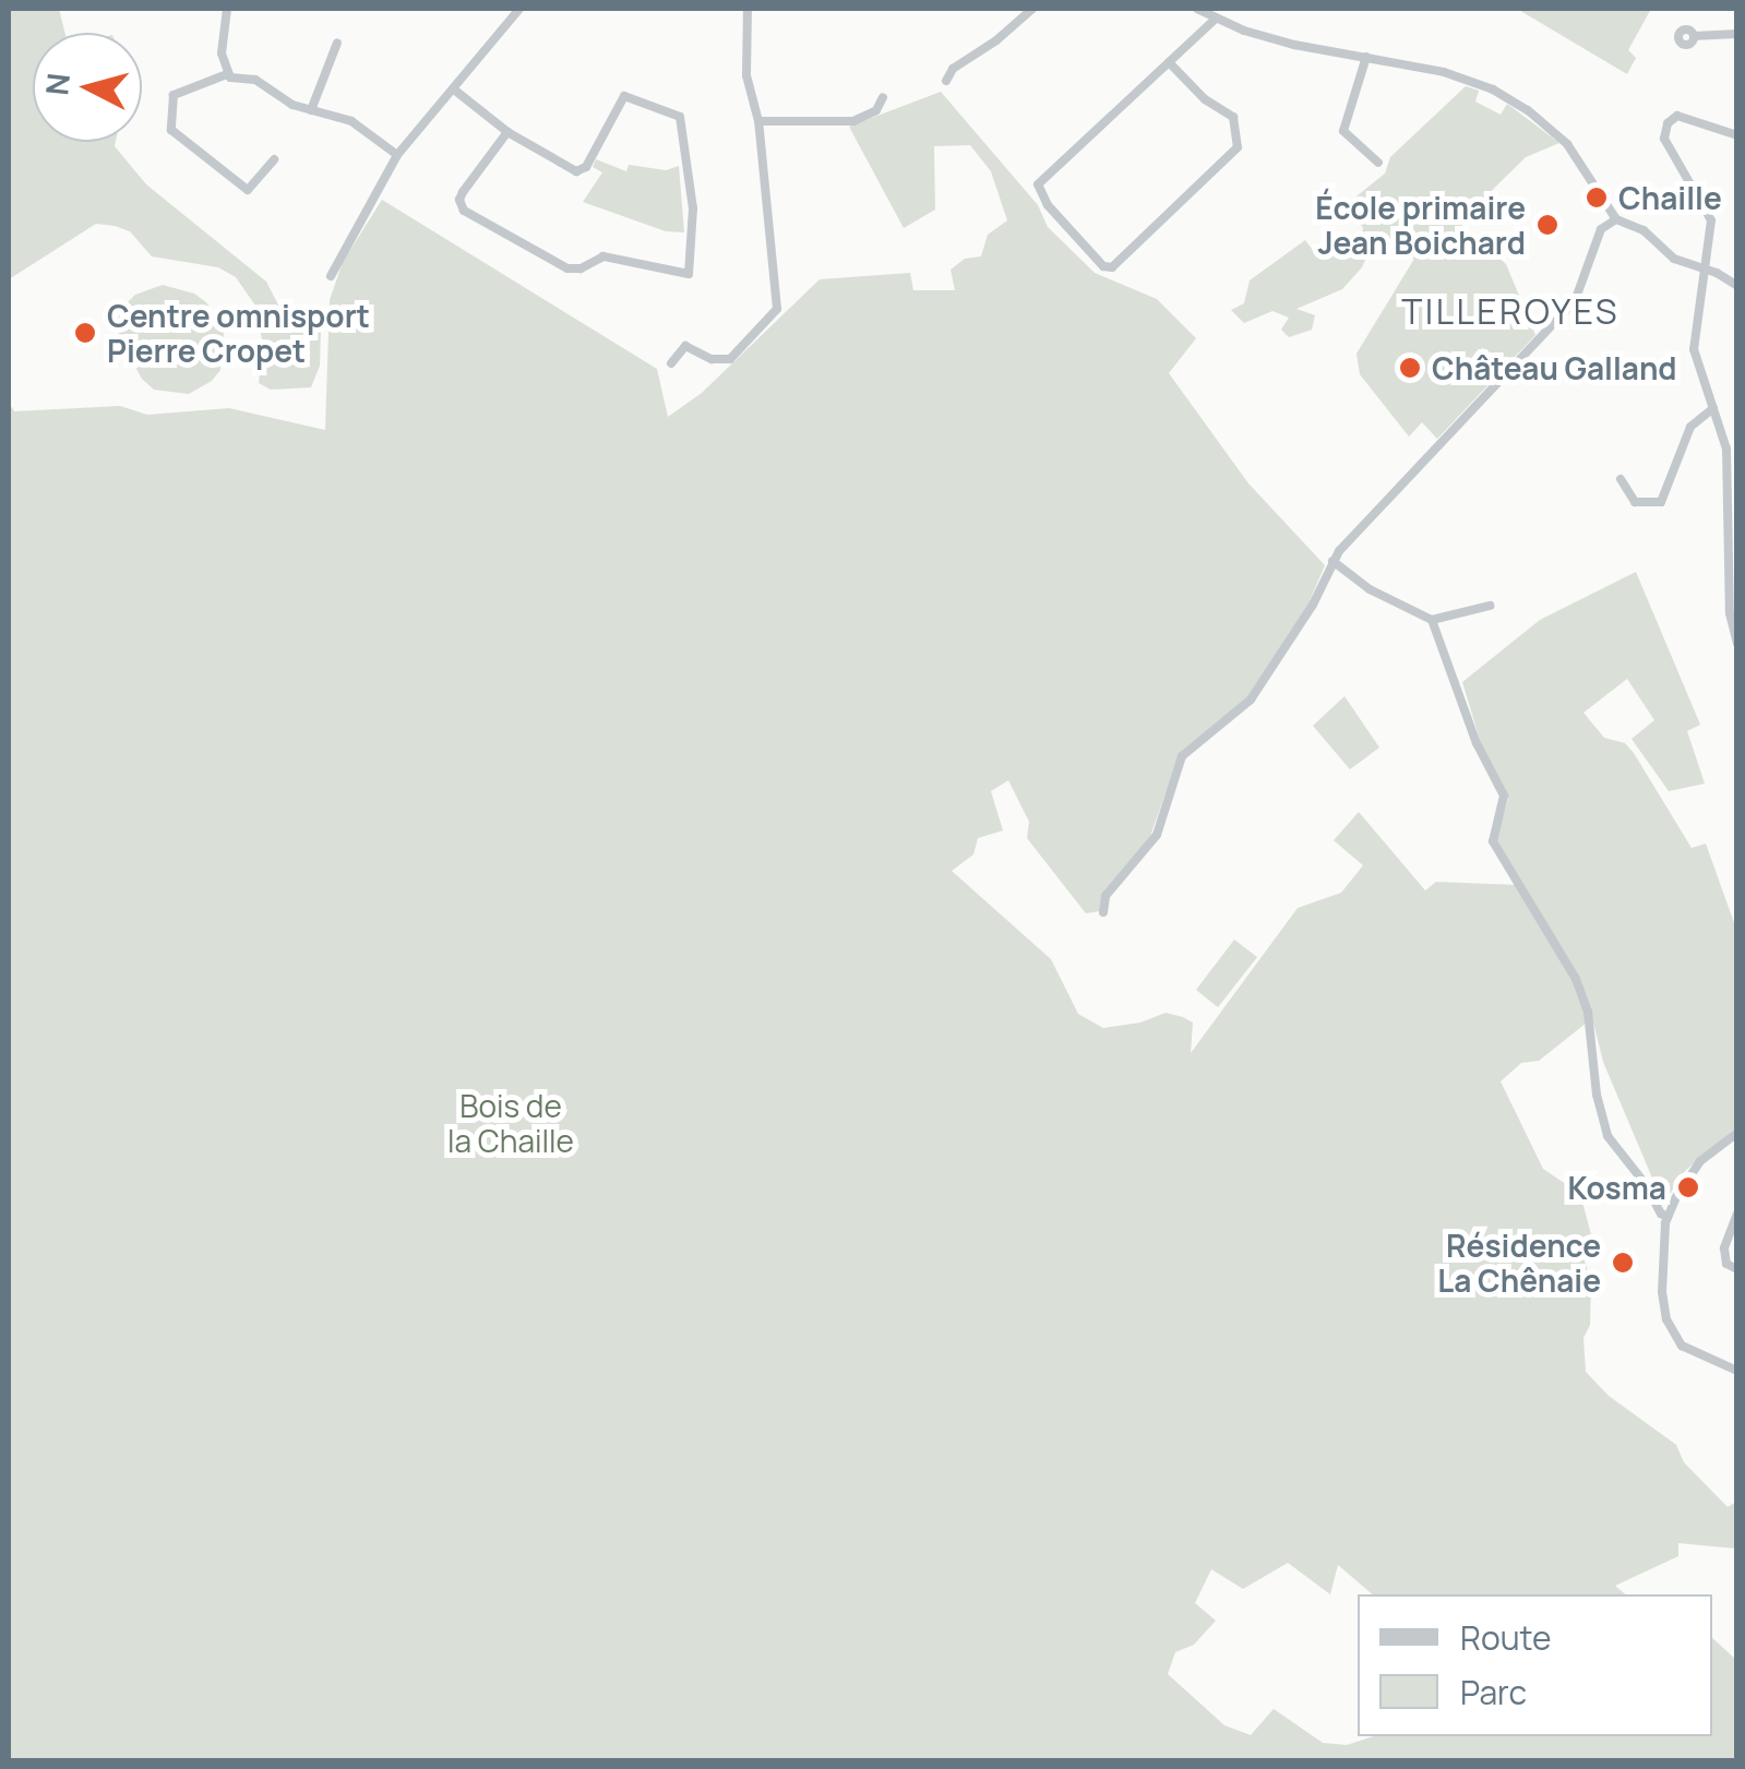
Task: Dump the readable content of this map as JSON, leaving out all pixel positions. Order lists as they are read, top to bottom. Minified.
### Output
{"districts":["TILLEROYES"],"parks":["Bois de la Chaille"],"places":["Chaille","École primaire Jean Boichard","Centre omnisport Pierre Cropet","Château Galland","Kosma","Résidence La Chênaie"],"legend":["Route","Parc"],"north":"left"}
